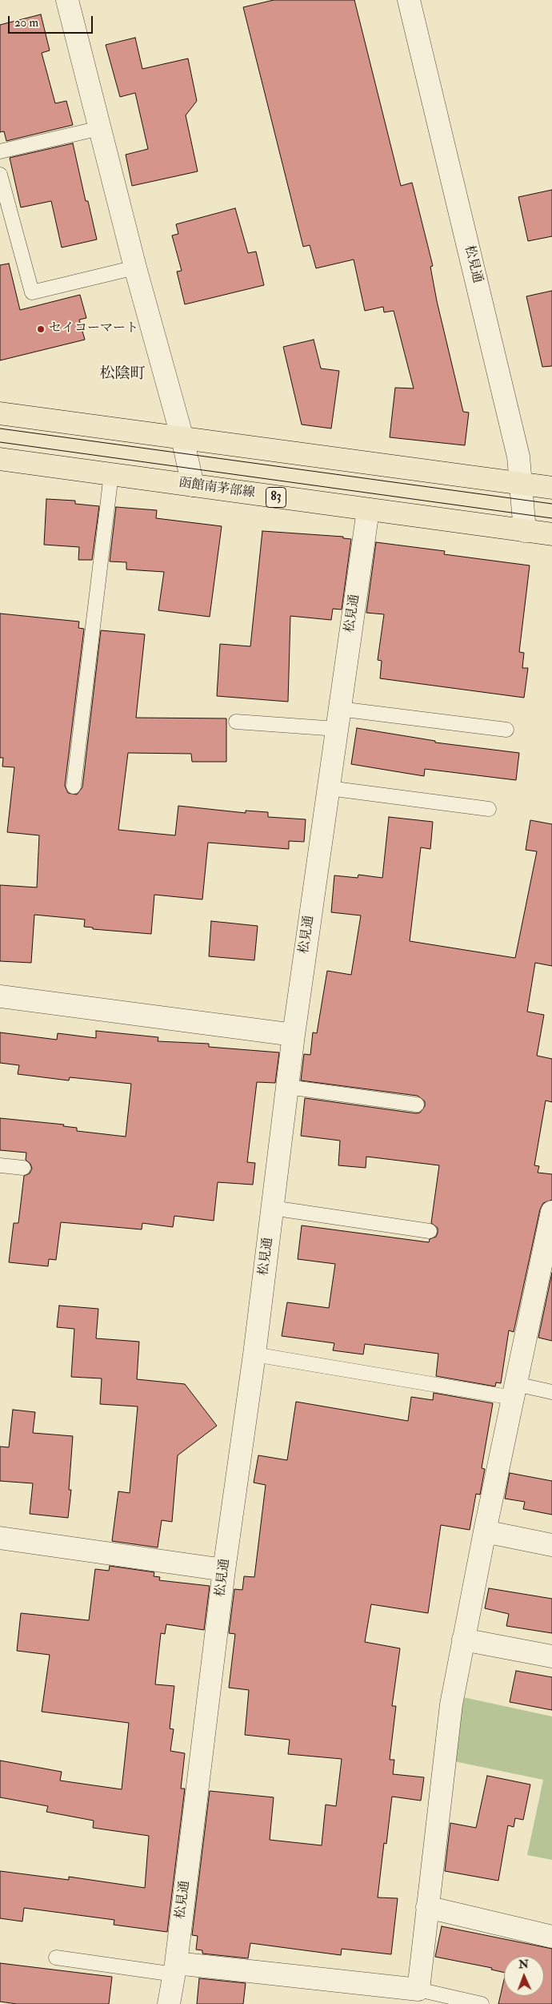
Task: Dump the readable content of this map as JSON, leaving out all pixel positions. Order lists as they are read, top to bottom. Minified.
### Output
{"streets":{"main road":["函館南茅部線","83"],"street":["松見通"]},"crossings":[["松見通","函館南茅部線"]],"districts":["松陰町"],"places":["セイコーマート"],"scale_bar":"20 m","north":"top"}
